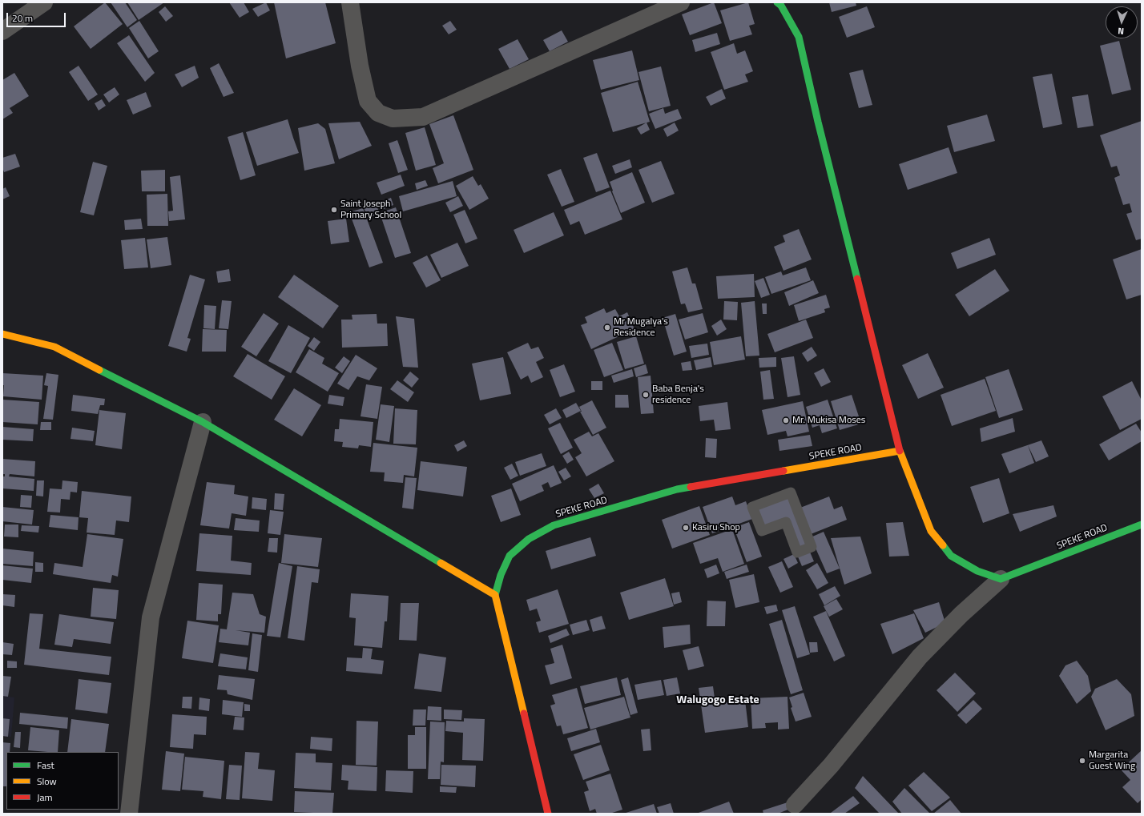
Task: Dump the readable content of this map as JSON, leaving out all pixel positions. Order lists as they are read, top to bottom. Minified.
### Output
{"streets":{"street":["SPEKE ROAD"]},"districts":["Walugogo Estate"],"places":["Saint Joseph Primary School","Mr Mugalya's Residence","Baba Benja's residence","Mr. Mukisa Moses","Kasiru Shop","Margarita Guest Wing"],"legend":["Fast","Slow","Jam"],"scale_bar":"20 m","north":"bottom"}
